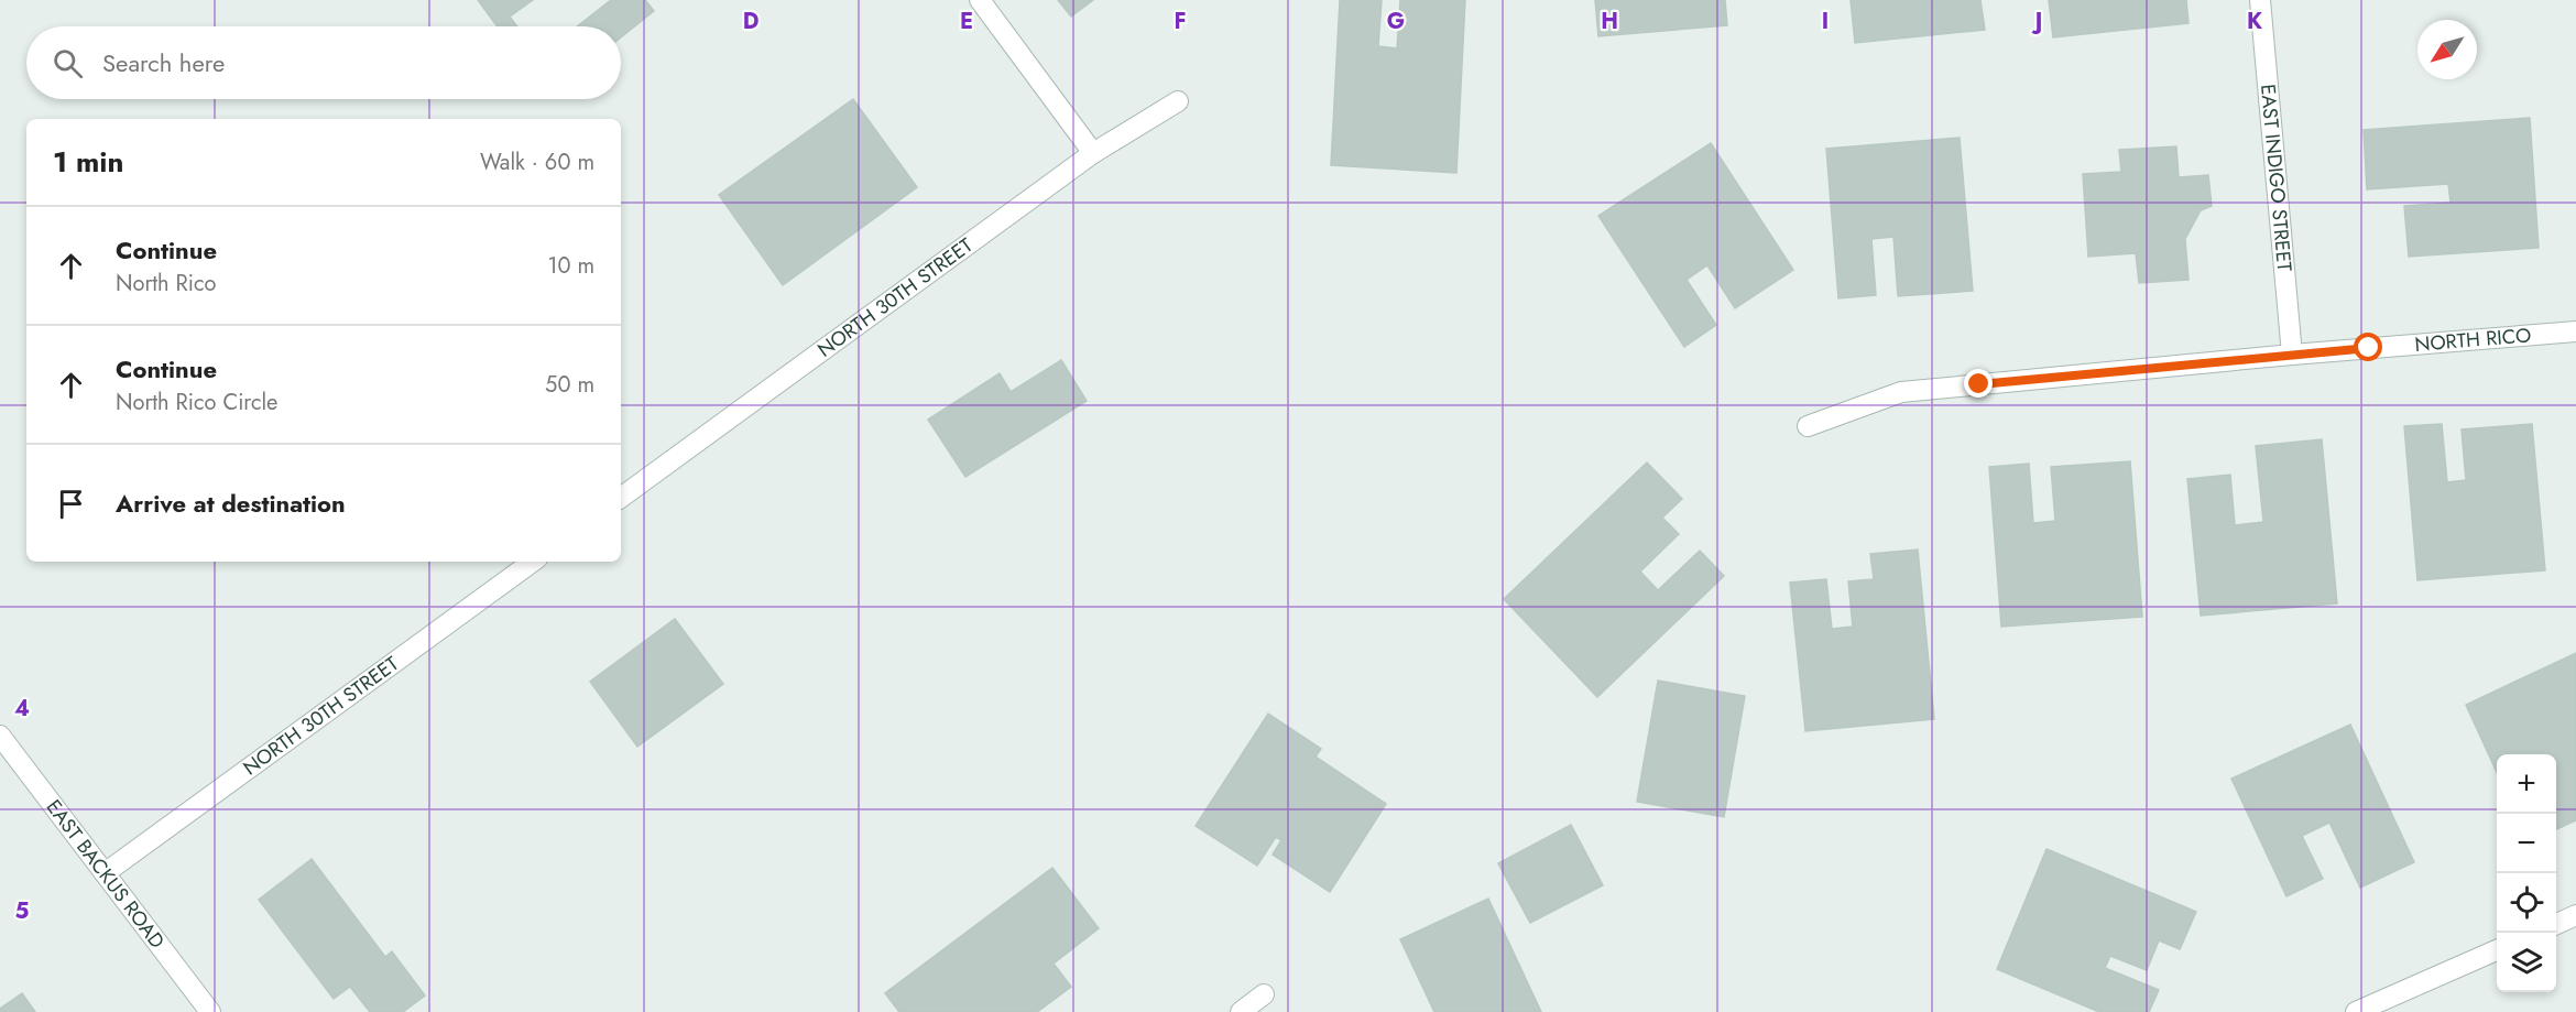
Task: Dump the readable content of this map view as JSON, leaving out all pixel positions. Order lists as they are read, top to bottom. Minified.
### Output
{"streets":{"street":["EAST INDIGO STREET","NORTH 30TH STREET","NORTH RICO","EAST BACKUS ROAD"]},"crossings":[["EAST INDIGO STREET","NORTH RICO"],["NORTH 30TH STREET","EAST BACKUS ROAD"]],"north":"bottom left","page":{"search":"Search here","heading":["1 min","Walk · 60 m"],"list":[["Continue","North Rico","10 m"],["Continue","North Rico Circle","50 m"],"Arrive at destination"],"map_buttons":["+","−"]},"grid":{"columns":["D","E","F","G","H","I","J","K"],"rows":["4","5"]}}
